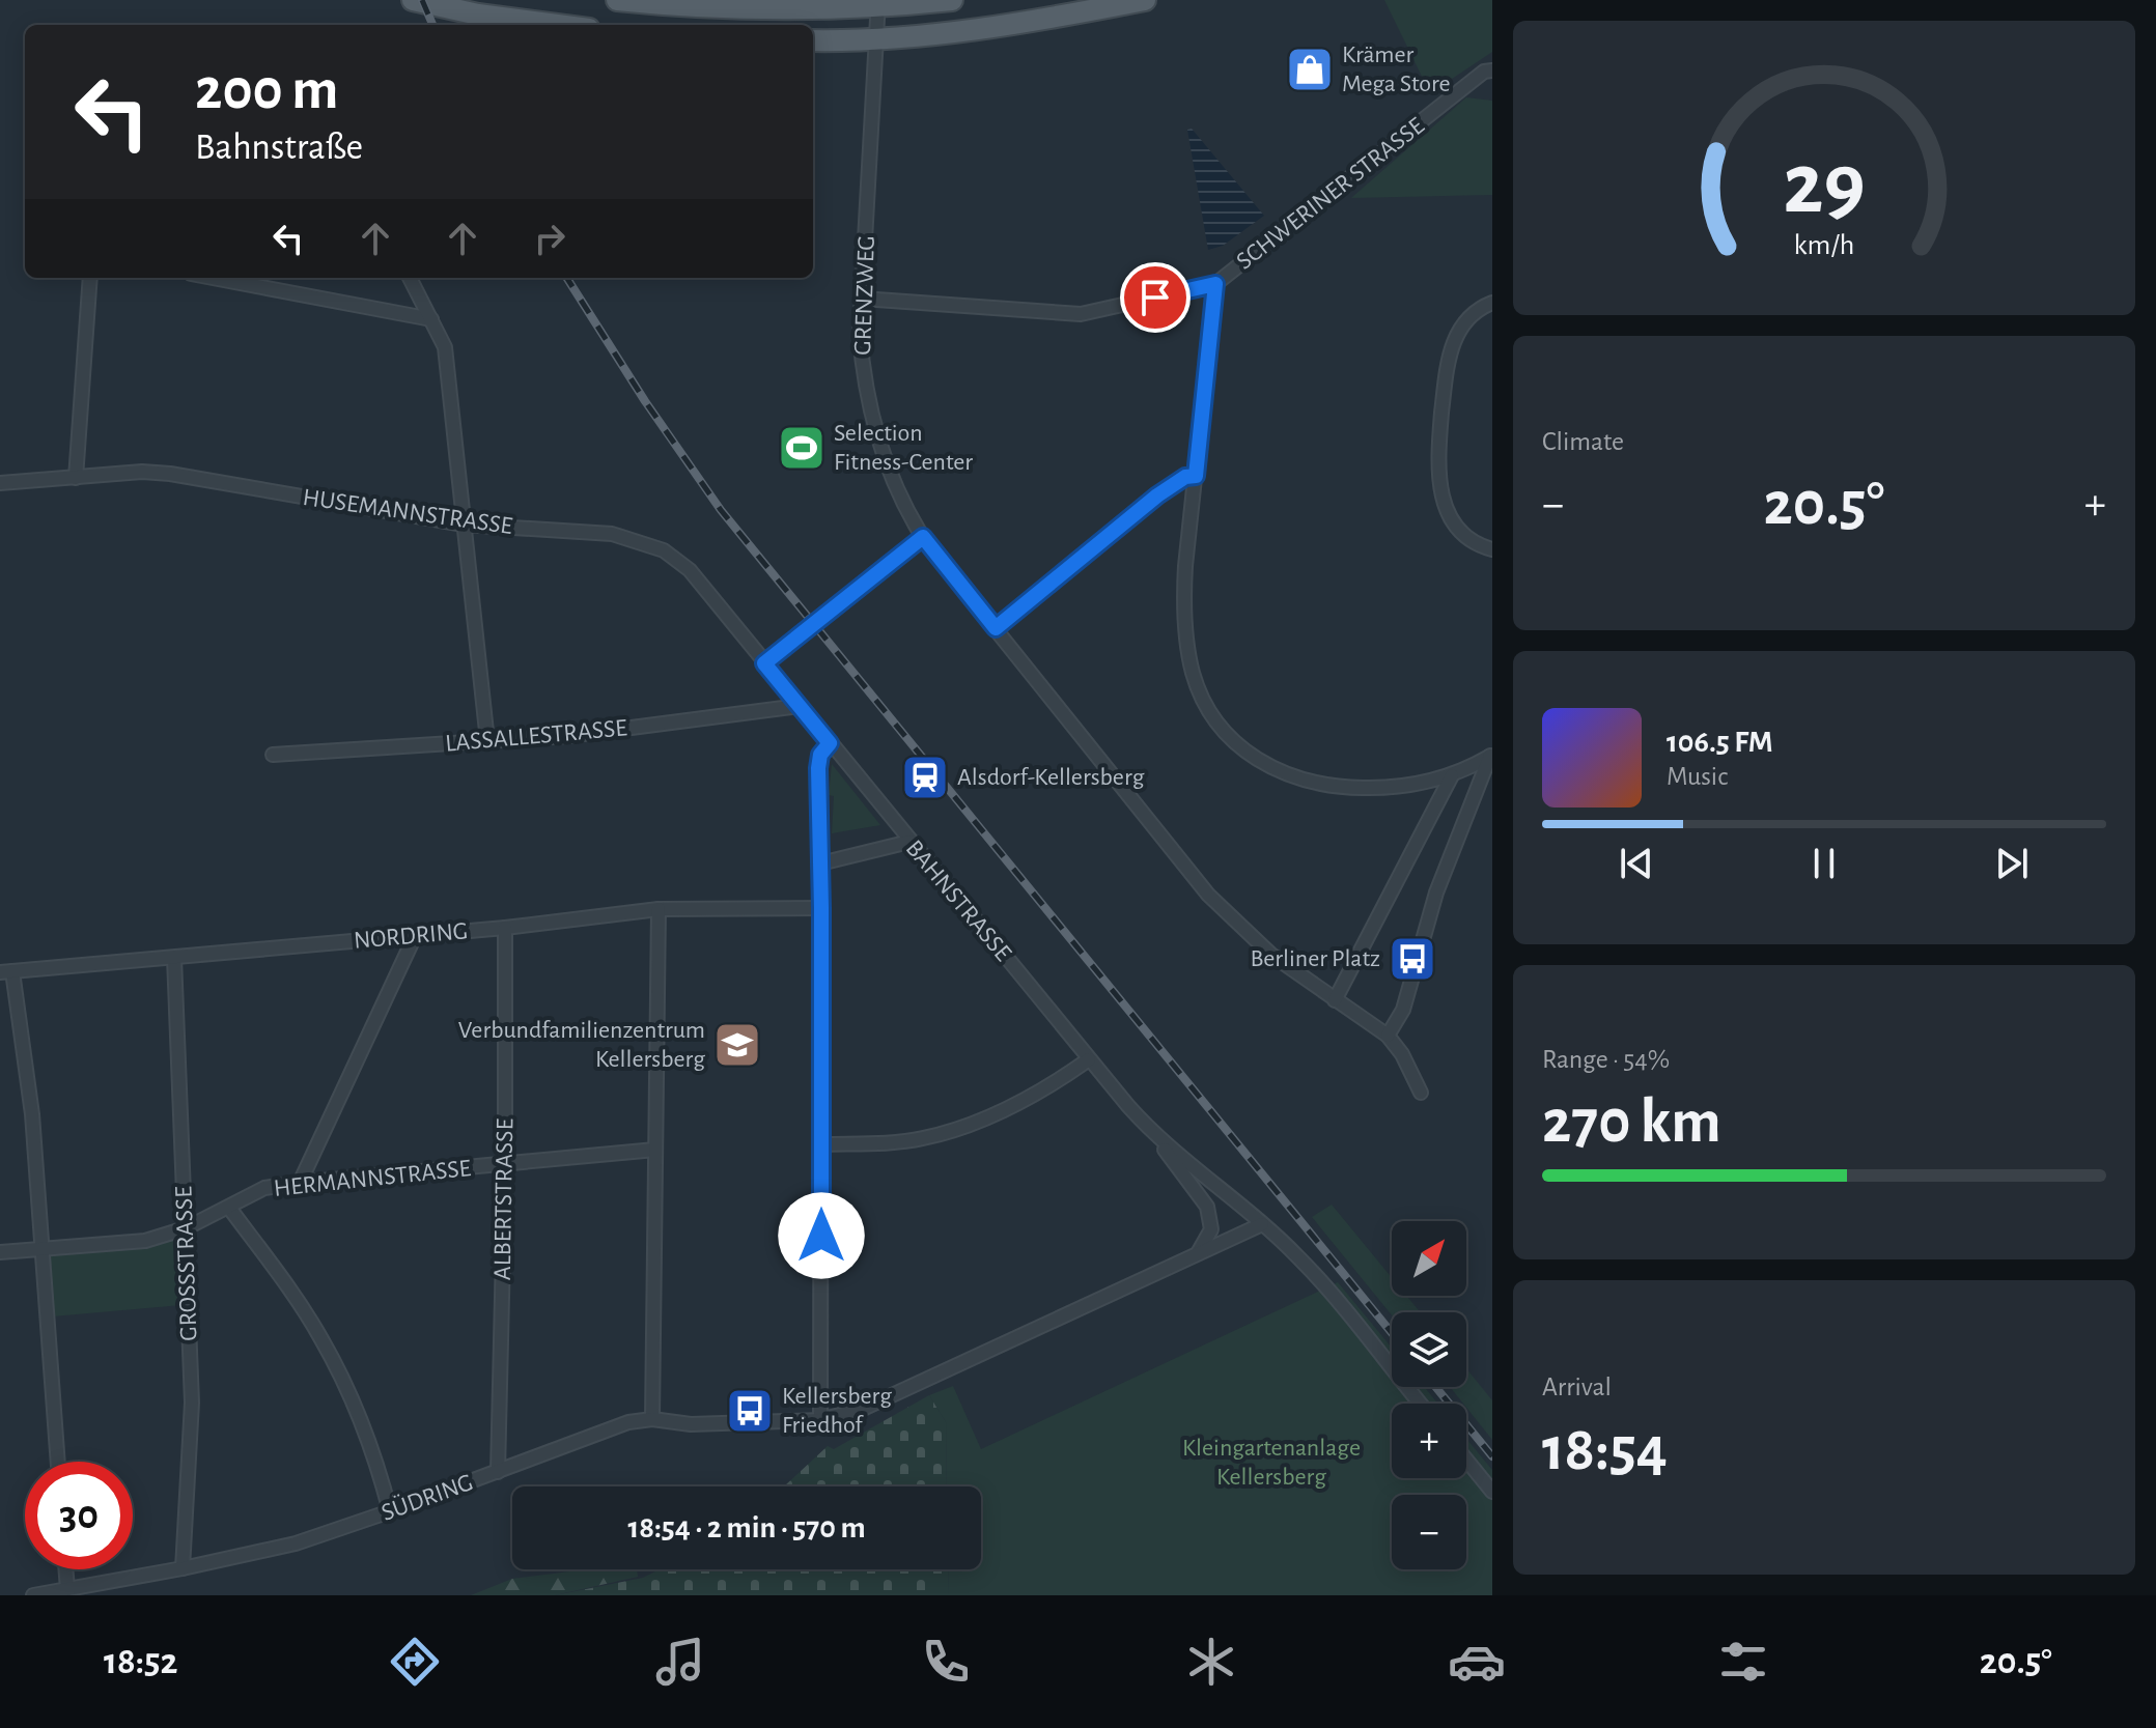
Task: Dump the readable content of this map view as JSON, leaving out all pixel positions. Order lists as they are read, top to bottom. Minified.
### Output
{"streets":{"street":["SCHWERINER STRASSE","GRENZWEG","HUSEMANNSTRASSE","LASSALLESTRASSE","BAHNSTRASSE","NORDRING","HERMANNSTRASSE","ALBERTSTRASSE","GROSSSTRASSE","SÜDRING"]},"crossings":[["SCHWERINER STRASSE","GRENZWEG"],["HUSEMANNSTRASSE","BAHNSTRASSE"],["LASSALLESTRASSE","BAHNSTRASSE"],["BAHNSTRASSE","SÜDRING"],["NORDRING","ALBERTSTRASSE"],["NORDRING","GROSSSTRASSE"],["HERMANNSTRASSE","ALBERTSTRASSE"],["HERMANNSTRASSE","GROSSSTRASSE"],["ALBERTSTRASSE","SÜDRING"],["GROSSSTRASSE","SÜDRING"]],"parks":["Kleingartenanlage Kellersberg"],"places":{"shop":["Krämer Mega Store"],"sports":["Selection Fitness-Center"],"station":["Alsdorf-Kellersberg"],"bus stop":["Berliner Platz","Kellersberg Friedhof"],"school or university":["Verbundfamilienzentrum Kellersberg"]},"north":"top right","page":{"turn":["200 m","Bahnstraße"],"tile":["Climate",["Range · 54%","270 km"],["Arrival","18:54"]],"heat":["−","20.5°","+"],"song":["106.5 FM","Music"],"map_buttons":["+","−"],"limit":"30","trip":"18:54 · 2 min · 570 m","tabs":["18:52","20.5°"],"gauge":["29","km/h"]}}
